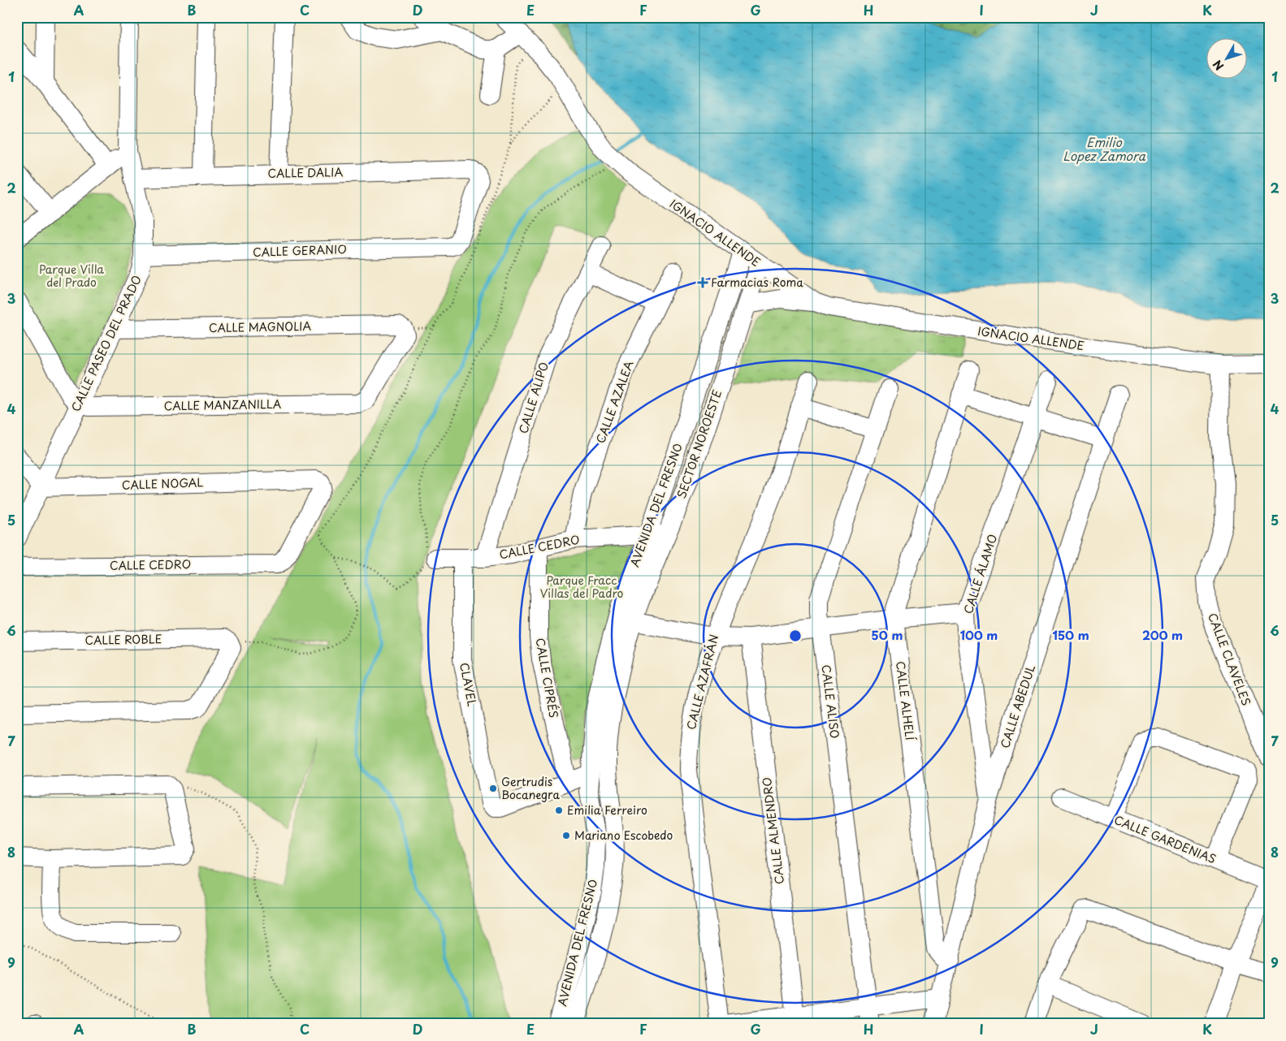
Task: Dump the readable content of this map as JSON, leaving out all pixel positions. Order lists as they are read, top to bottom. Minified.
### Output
{"streets":{"street":["CALLE DALIA","IGNACIO ALLENDE","CALLE GERANIO","CALLE MAGNOLIA","CALLE PASEO DEL PRADO","CALLE ALIPO","CALLE AZALEA","CALLE MANZANILLA","SECTOR NOROESTE","CALLE NOGAL","AVENIDA DEL FRESNO","CALLE CEDRO","CALLE ÁLAMO","CALLE ROBLE","CALLE CLAVELES","CALLE CIPRÉS","CALLE AZAFRÁN","CLAVEL","CALLE ALHELÍ","CALLE ALISO","CALLE ABEDUL","CALLE ALMENDRO","CALLE GARDENIAS"]},"crossings":[["CALLE DALIA","CALLE GERANIO"],["CALLE DALIA","CALLE PASEO DEL PRADO"],["IGNACIO ALLENDE","SECTOR NOROESTE"],["IGNACIO ALLENDE","AVENIDA DEL FRESNO"],["IGNACIO ALLENDE","CALLE CLAVELES"],["CALLE GERANIO","CALLE PASEO DEL PRADO"],["CALLE MAGNOLIA","CALLE PASEO DEL PRADO"],["CALLE MAGNOLIA","CALLE MANZANILLA"],["CALLE PASEO DEL PRADO","CALLE MANZANILLA"],["CALLE PASEO DEL PRADO","CALLE NOGAL"],["CALLE ALIPO","CALLE CEDRO"],["CALLE AZALEA","CALLE CEDRO"],["SECTOR NOROESTE","AVENIDA DEL FRESNO"],["SECTOR NOROESTE","CALLE CEDRO"],["CALLE NOGAL","CALLE CEDRO"],["AVENIDA DEL FRESNO","CALLE CEDRO"],["CALLE CEDRO","CALLE CIPRÉS"],["CALLE CEDRO","CLAVEL"],["CALLE ÁLAMO","CALLE ABEDUL"],["CALLE CIPRÉS","CLAVEL"],["CALLE ALHELÍ","CALLE ABEDUL"]],"water":["Emilio Lopez Zamora"],"parks":["Parque Villa del Prado","Parque Fracc Villas del Padro"],"places":{"health":["Farmacias Roma"],"other":["Gertrudis Bocanegra","Emilia Ferreiro","Mariano Escobedo"]},"north":"bottom left","grid":{"columns":["A","B","C","D","E","F","G","H","I","J","K"],"rows":["1","2","3","4","5","6","7","8","9"]},"rings":["50 m","100 m","150 m","200 m"]}
